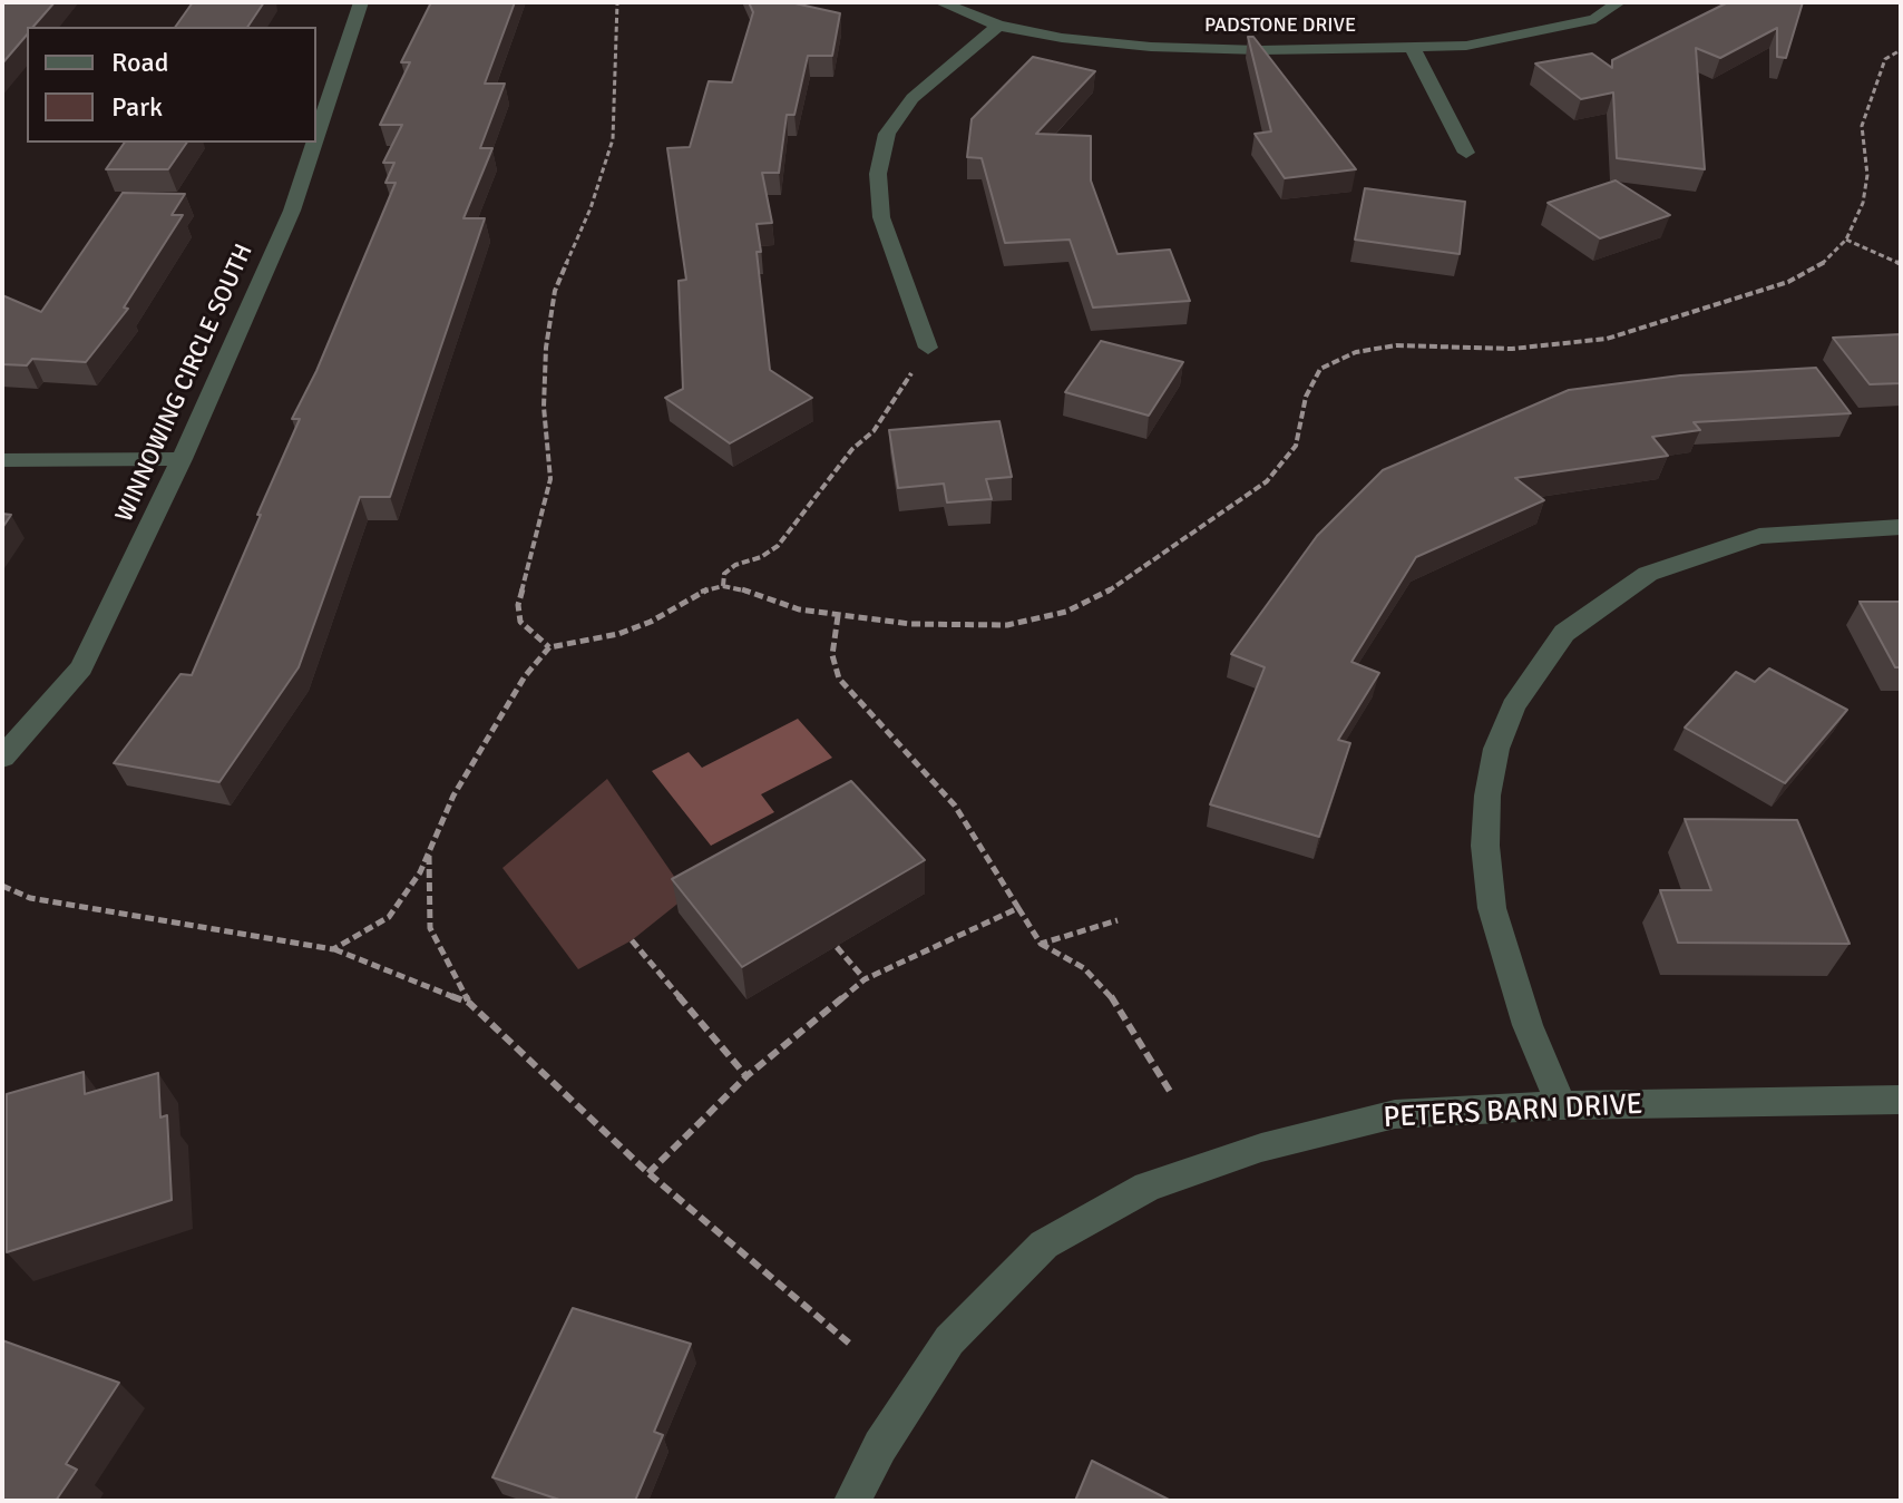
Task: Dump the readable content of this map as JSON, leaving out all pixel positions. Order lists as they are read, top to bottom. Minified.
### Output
{"streets":{"street":["PADSTONE DRIVE","WINNOWING CIRCLE SOUTH","PETERS BARN DRIVE"]},"legend":["Road","Park"]}
